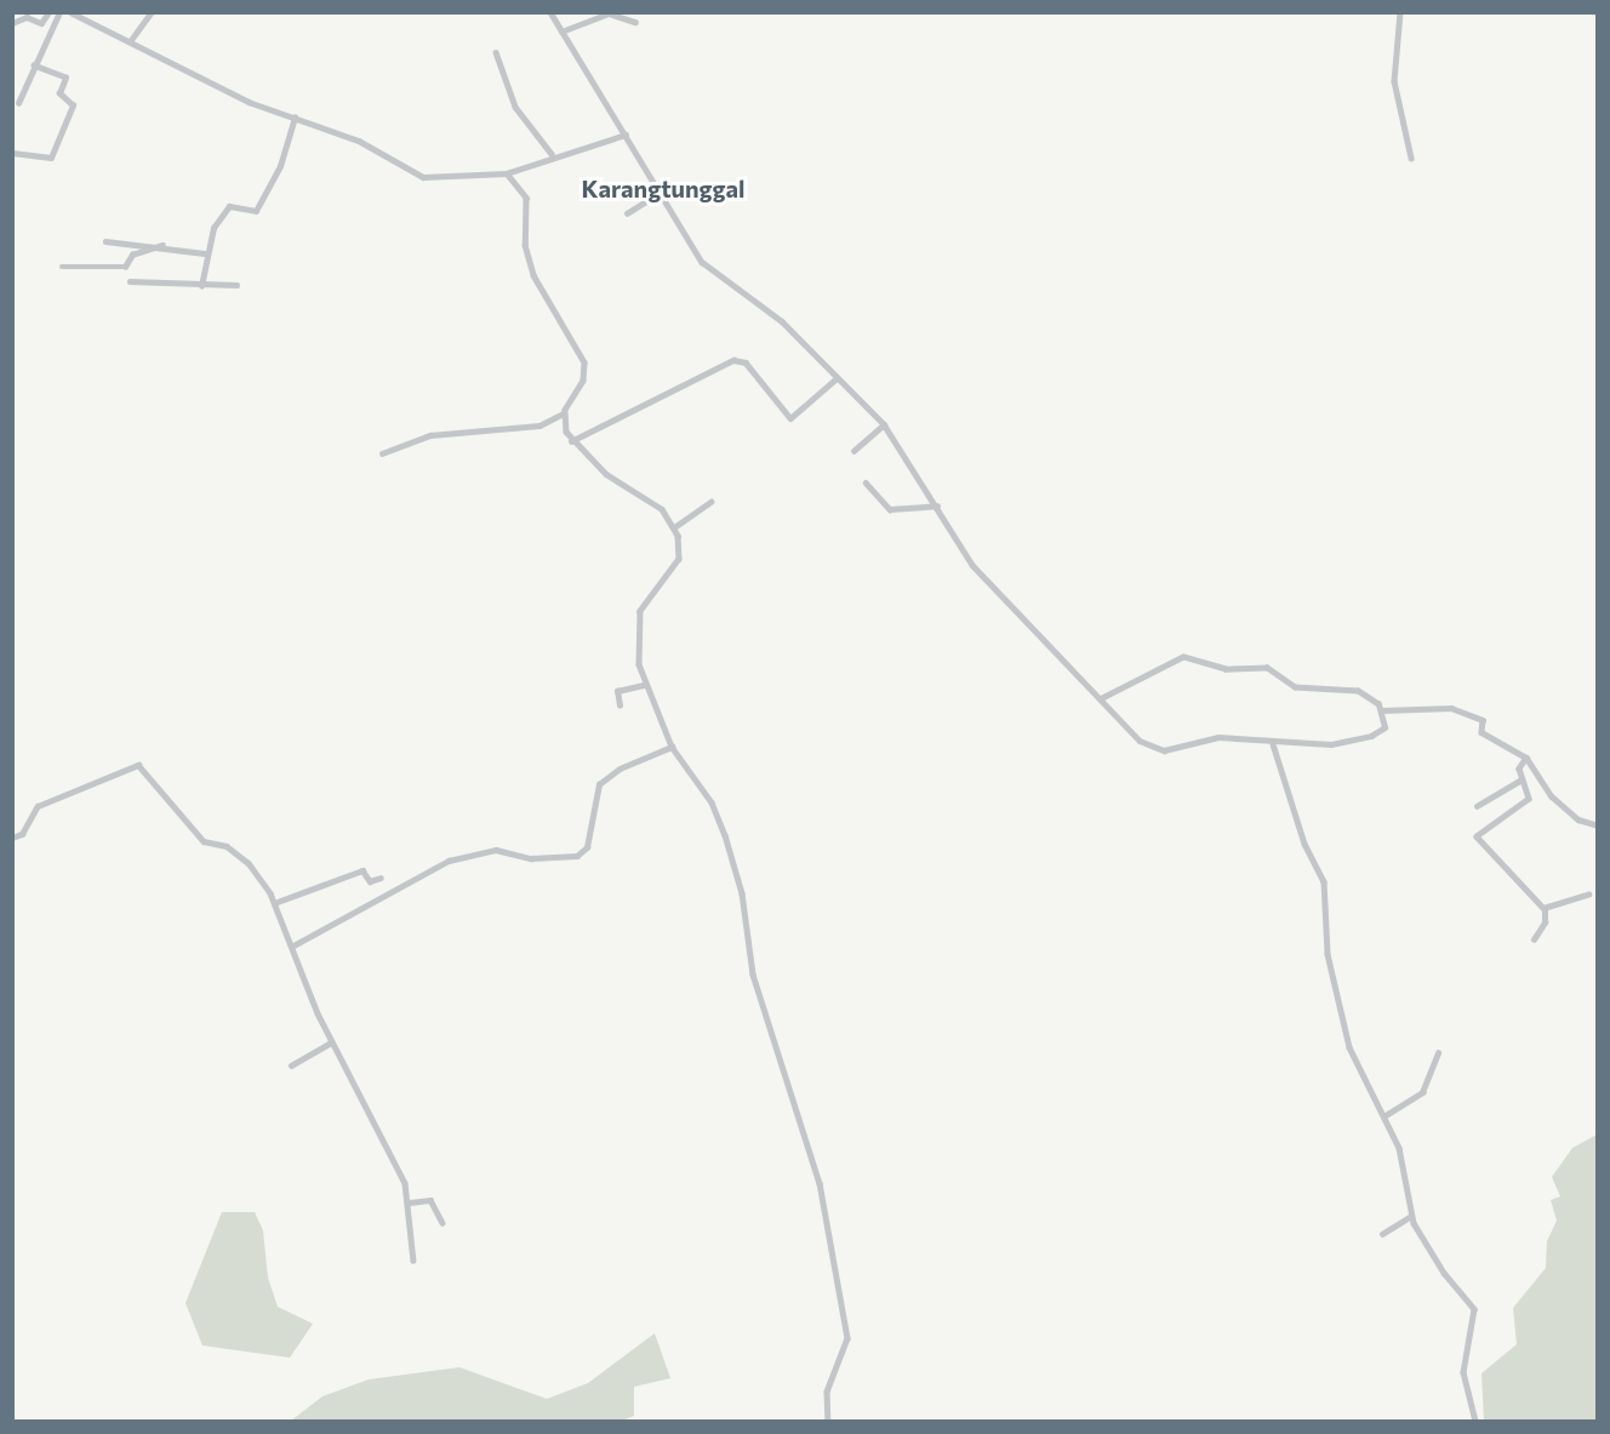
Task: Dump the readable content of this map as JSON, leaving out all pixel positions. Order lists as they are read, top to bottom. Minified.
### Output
{"districts":["Karangtunggal"]}
